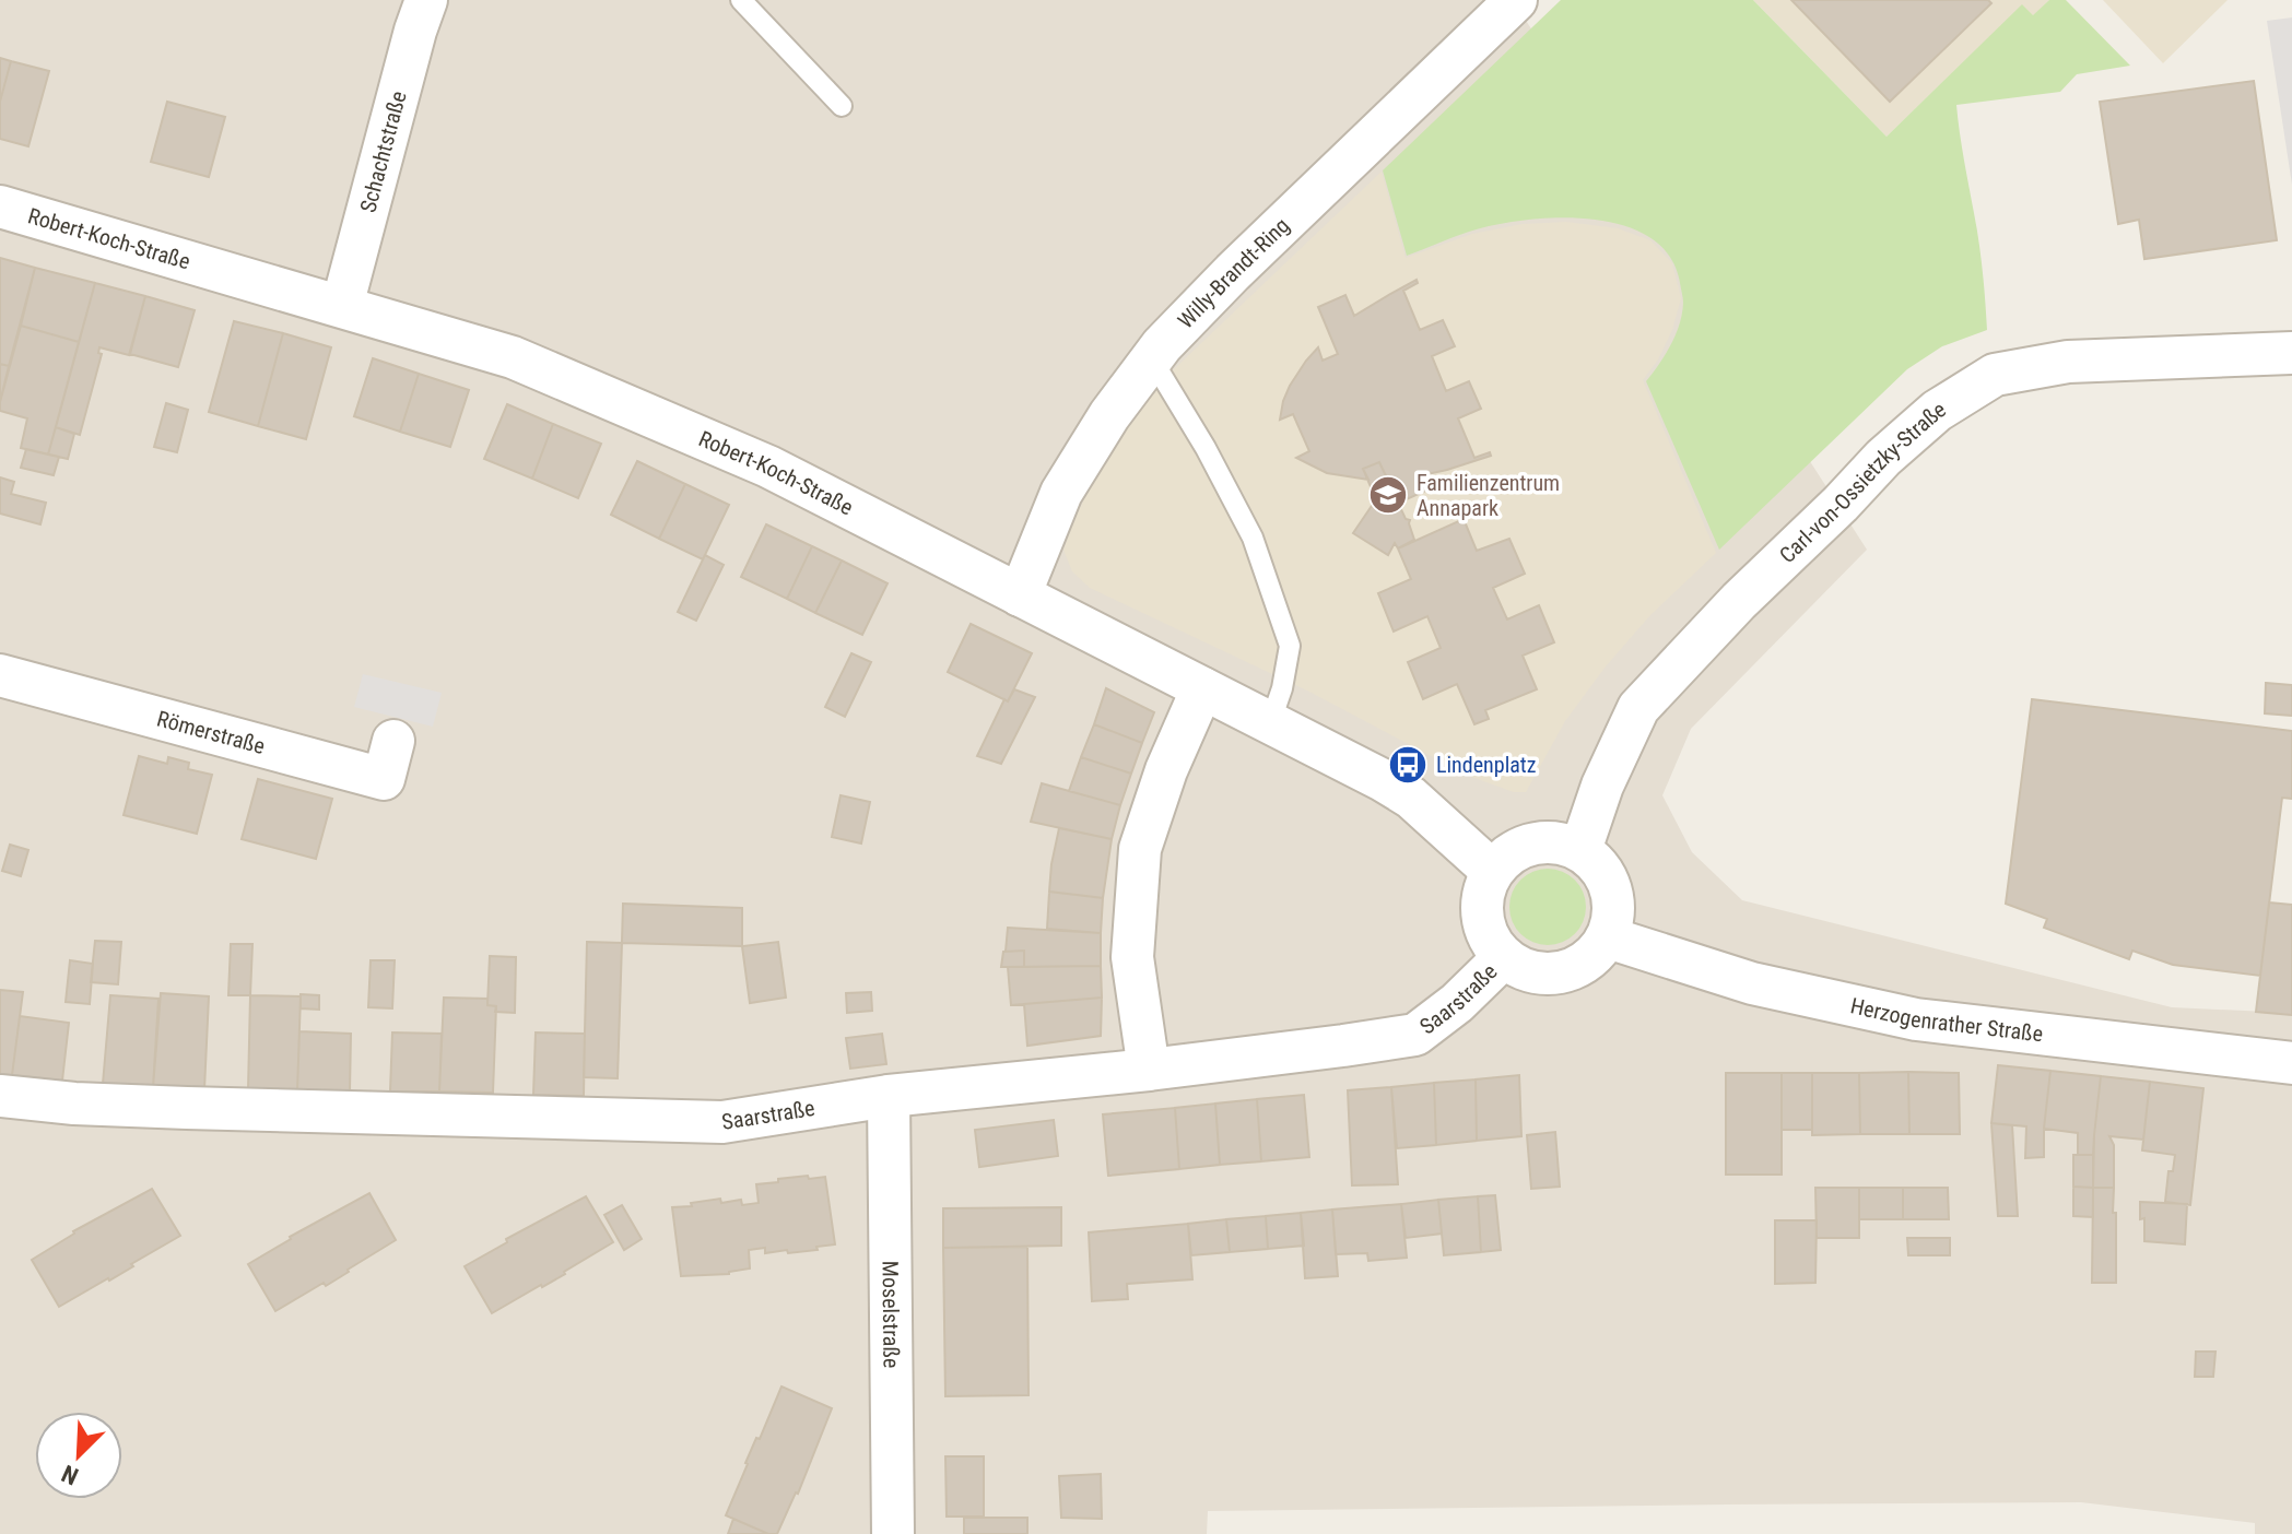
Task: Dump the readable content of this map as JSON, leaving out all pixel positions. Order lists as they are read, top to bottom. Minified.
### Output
{"streets":{"street":["Schachtstraße","Robert-Koch-Straße","Willy-Brandt-Ring","Carl-von-Ossietzky-Straße","Römerstraße","Saarstraße","Herzogenrather Straße","Moselstraße"]},"crossings":[["Schachtstraße","Robert-Koch-Straße"],["Robert-Koch-Straße","Willy-Brandt-Ring"],["Robert-Koch-Straße","Carl-von-Ossietzky-Straße"],["Robert-Koch-Straße","Saarstraße"],["Robert-Koch-Straße","Herzogenrather Straße"],["Carl-von-Ossietzky-Straße","Saarstraße"],["Carl-von-Ossietzky-Straße","Herzogenrather Straße"],["Saarstraße","Herzogenrather Straße"],["Saarstraße","Moselstraße"]],"places":{"school or university":["Familienzentrum Annapark"],"bus stop":["Lindenplatz"]},"north":"bottom left"}
